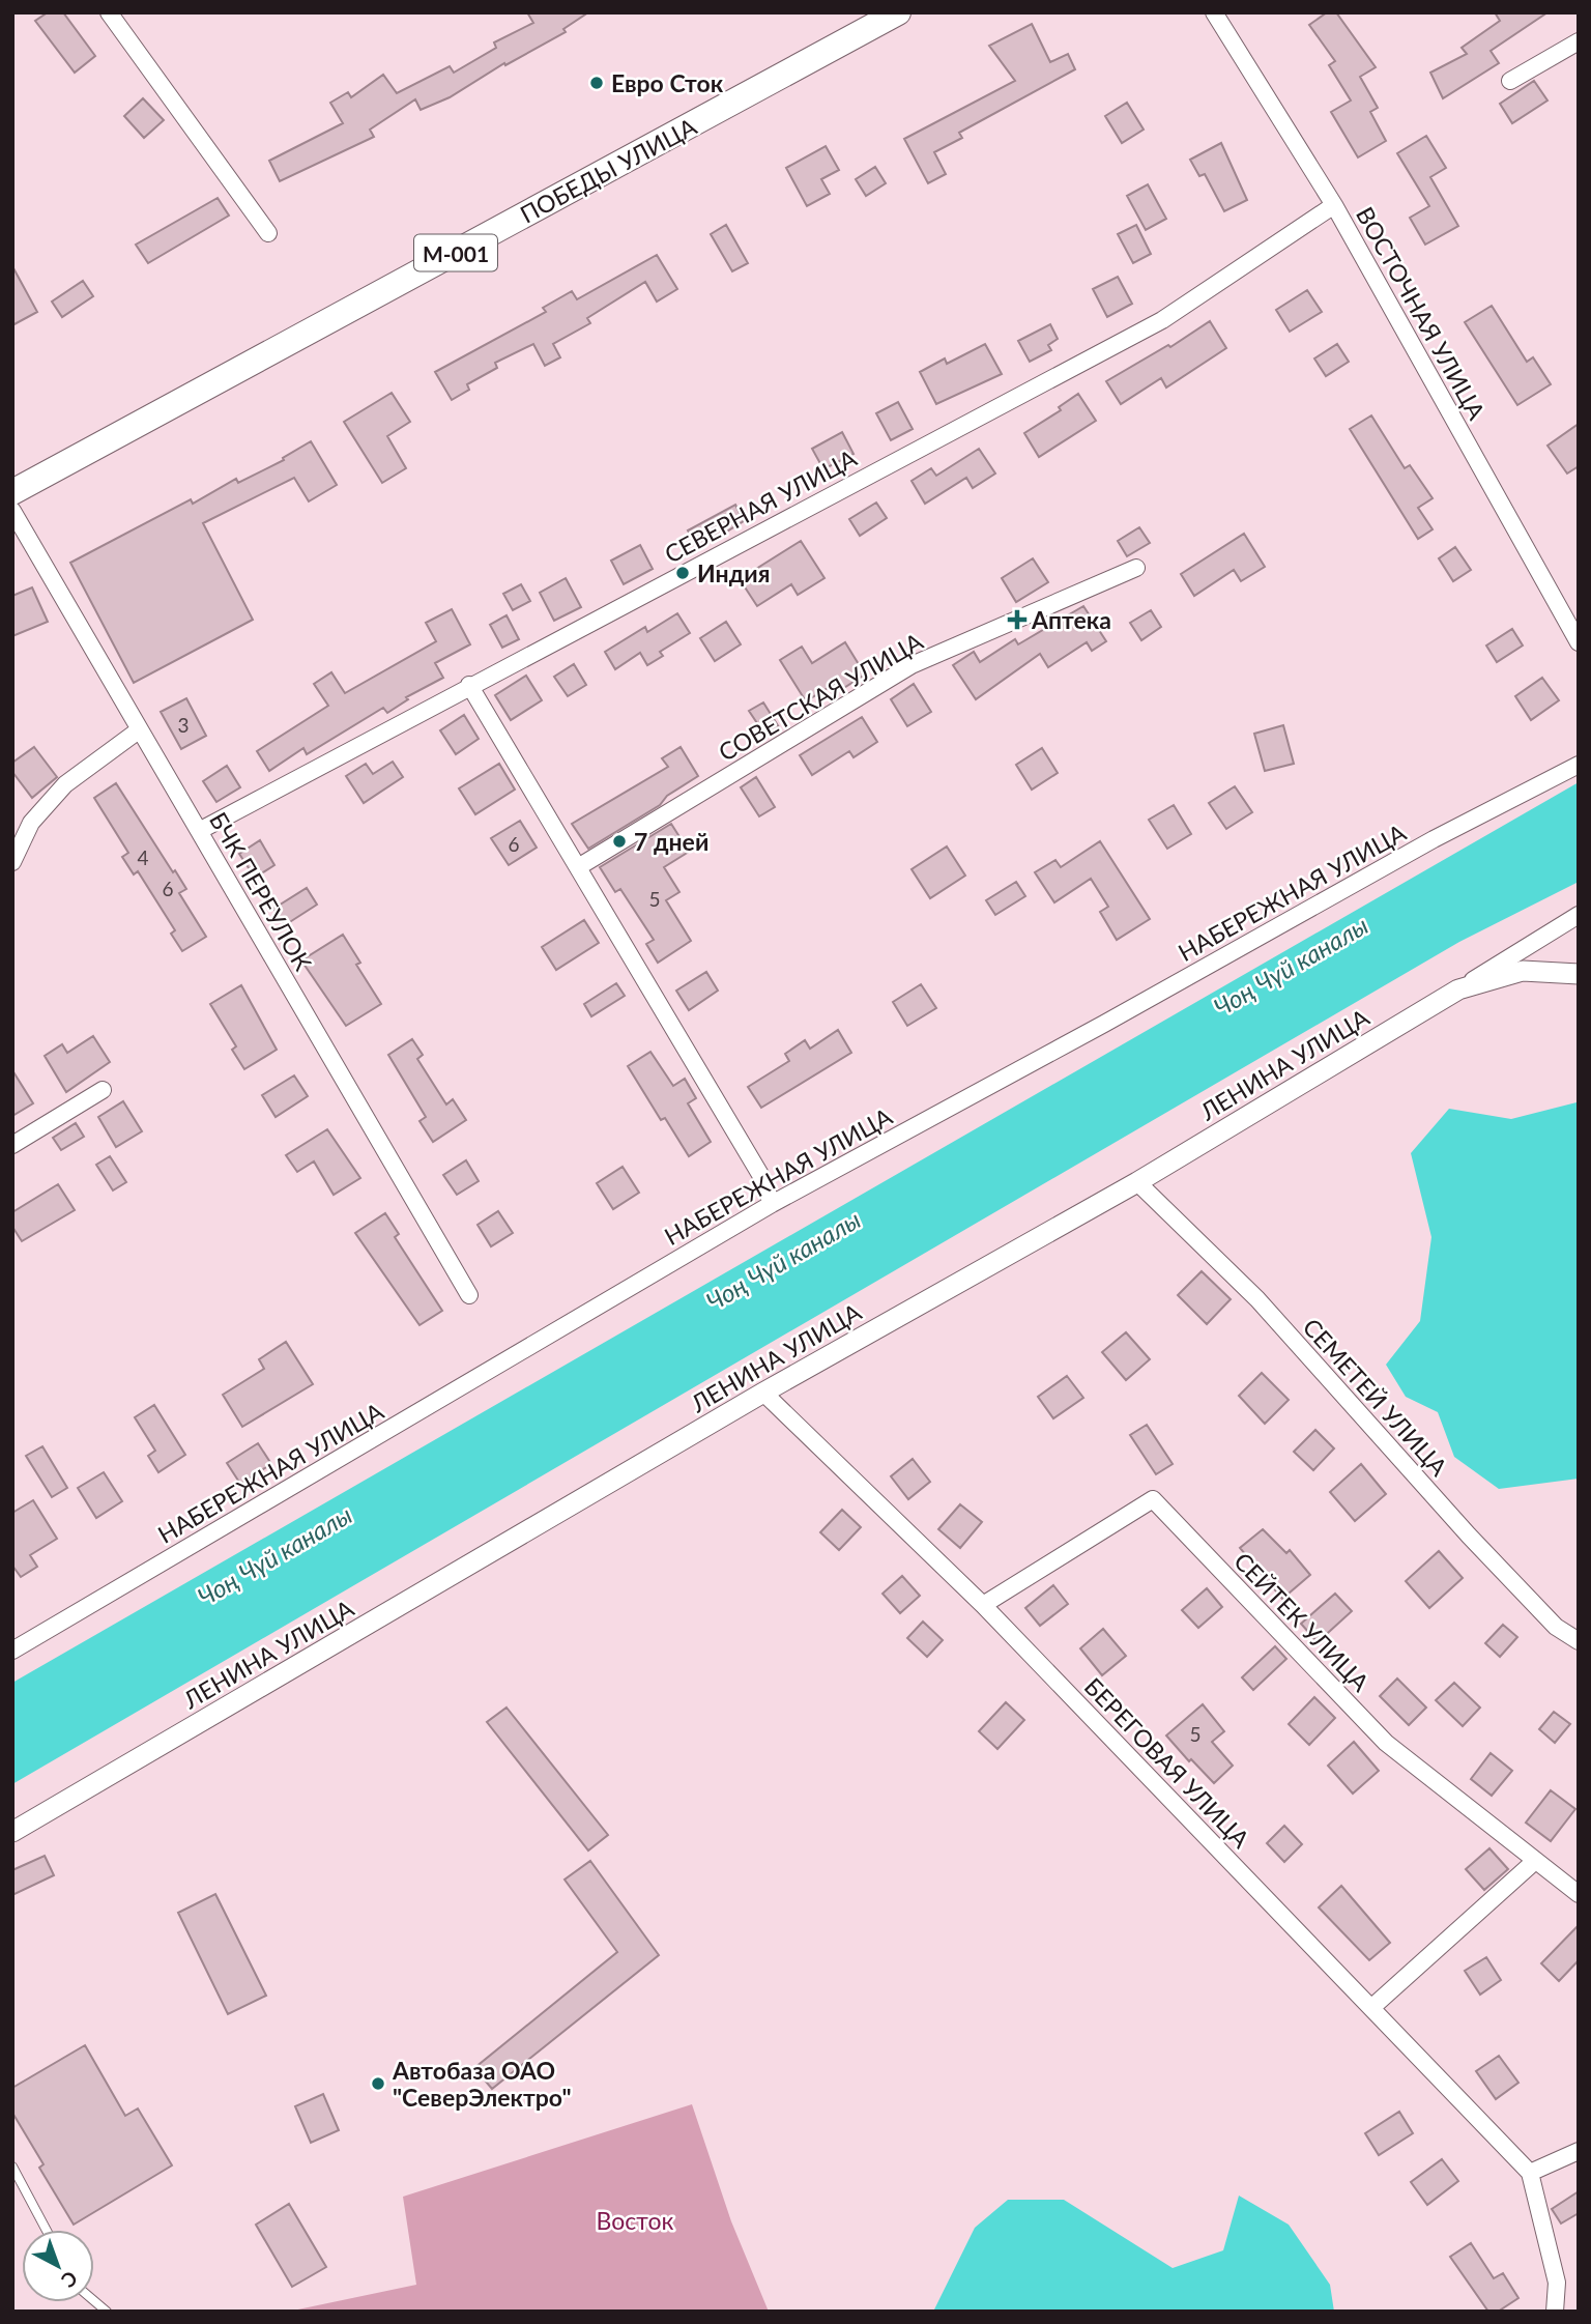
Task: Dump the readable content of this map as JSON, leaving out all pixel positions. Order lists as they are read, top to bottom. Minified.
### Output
{"streets":{"main road":["ПОБЕДЫ УЛИЦА","М-001"],"street":["ВОСТОЧНАЯ УЛИЦА","СЕВЕРНАЯ УЛИЦА","СОВЕТСКАЯ УЛИЦА","БЧК ПЕРЕУЛОК","НАБЕРЕЖНАЯ УЛИЦА","ЛЕНИНА УЛИЦА","СЕМЕТЕЙ УЛИЦА","СЕЙТЕК УЛИЦА","БЕРЕГОВАЯ УЛИЦА"]},"crossings":[["ВОСТОЧНАЯ УЛИЦА","СЕВЕРНАЯ УЛИЦА"],["СЕВЕРНАЯ УЛИЦА","БЧК ПЕРЕУЛОК"],["ЛЕНИНА УЛИЦА","СЕМЕТЕЙ УЛИЦА"],["ЛЕНИНА УЛИЦА","БЕРЕГОВАЯ УЛИЦА"],["СЕЙТЕК УЛИЦА","БЕРЕГОВАЯ УЛИЦА"]],"water":["Чоң Чүй каналы"],"parks":["Восток"],"places":{"other":["Евро Сток","Индия","7 дней","Автобаза ОАО \"СеверЭлектро\""],"health":["Аптека"]},"house_numbers":["3","6","4","6","5","5"],"north":"bottom right"}
